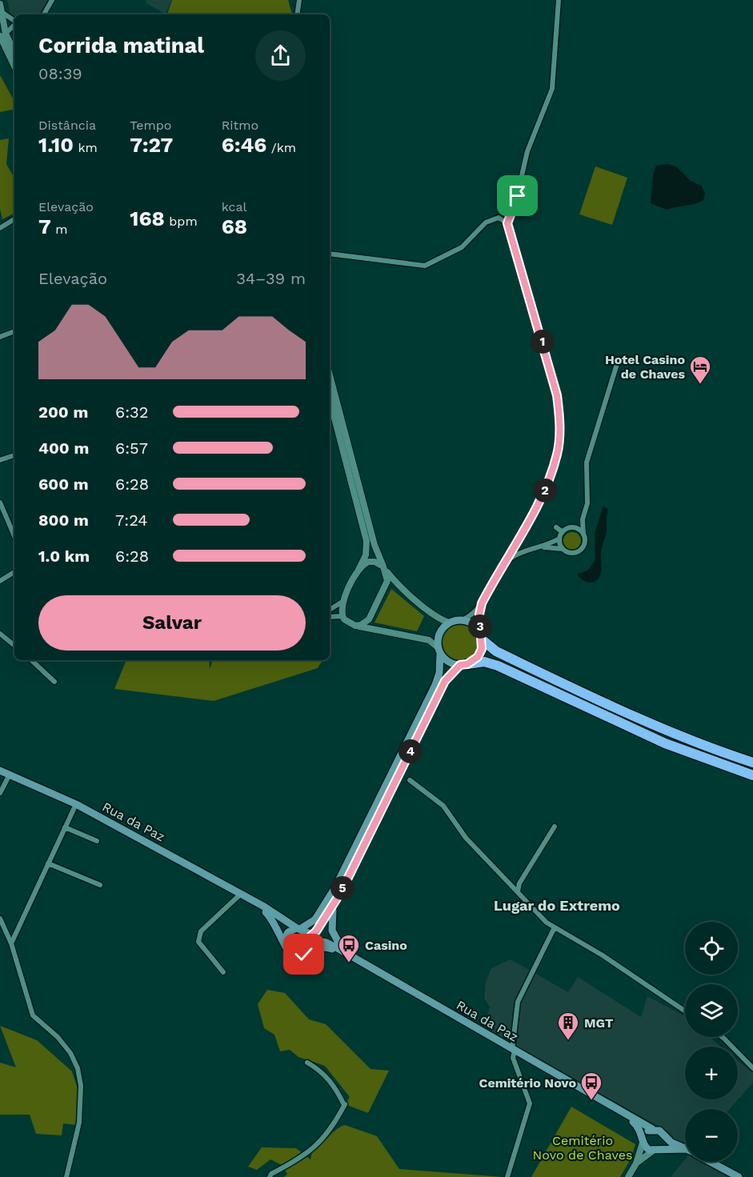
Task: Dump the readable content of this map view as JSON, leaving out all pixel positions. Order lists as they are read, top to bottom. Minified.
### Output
{"streets":{"main road":["Rua da Paz"]},"districts":["Lugar do Extremo"],"parks":["Cemitério Novo de Chaves"],"places":{"hotel":["Hotel Casino de Chaves"],"bus stop":["Casino","Cemitério Novo"],"building":["MGT"]},"page":{"heading":["Corrida matinal","08:39"],"stats":[["Distância","1.10 km"],["Tempo","7:27"],["Ritmo","6:46 /km"],["Elevação","7 m"],["168 bpm"],["kcal","68"]],"chart":["Elevação","34–39 m"],"pins":["1","2","3","4","5"],"list":[{"name":"200 m","note":"6:32"},{"name":"400 m","note":"6:57"},{"name":"600 m","note":"6:28"},{"name":"800 m","note":"7:24"},{"name":"1.0 km","note":"6:28"}],"buttons":"Salvar","map_buttons":["+","−"]}}
